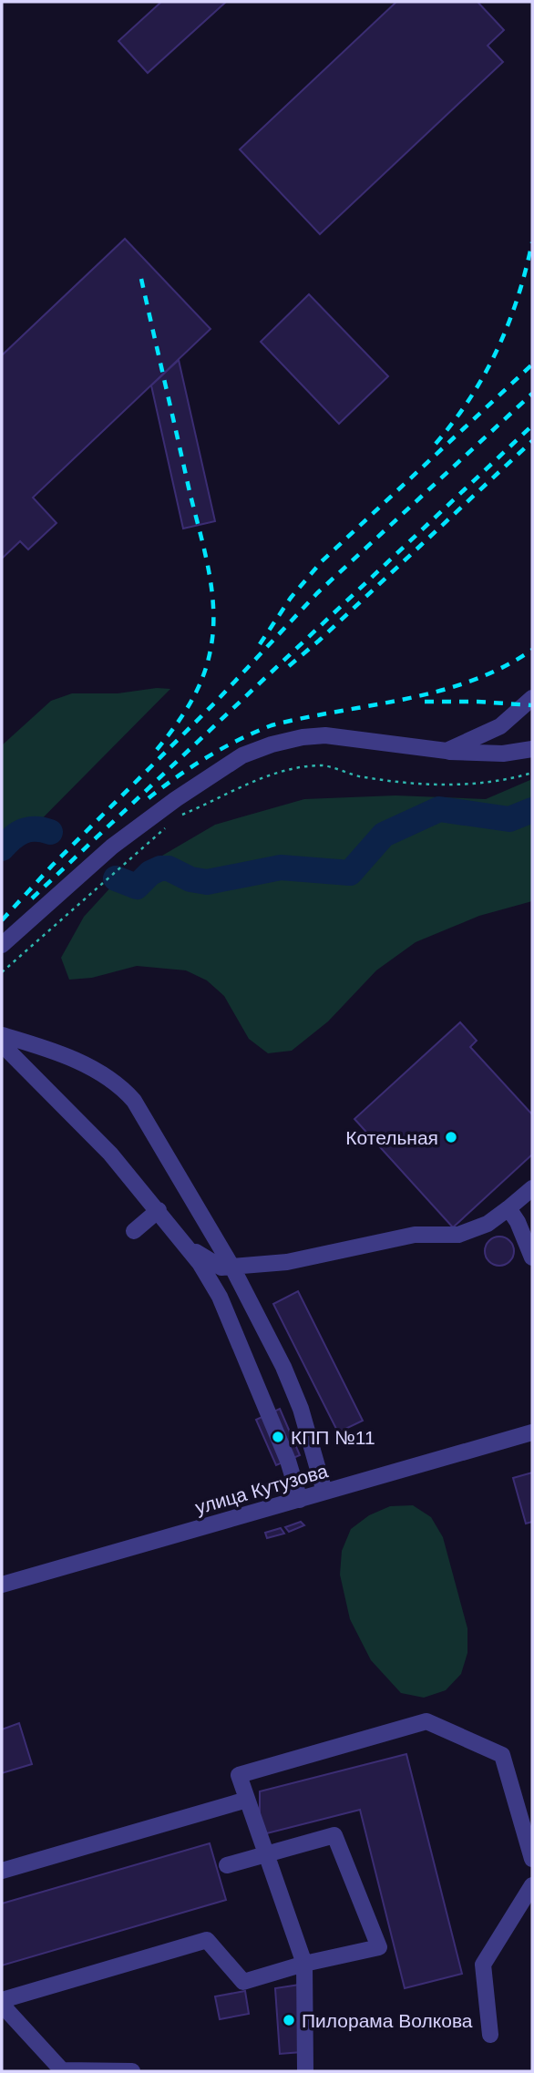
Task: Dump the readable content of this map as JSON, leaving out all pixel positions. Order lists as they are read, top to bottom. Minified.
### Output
{"streets":{"street":["улица Кутузова"]},"places":["Котельная","КПП №11","Пилорама Волкова"]}
